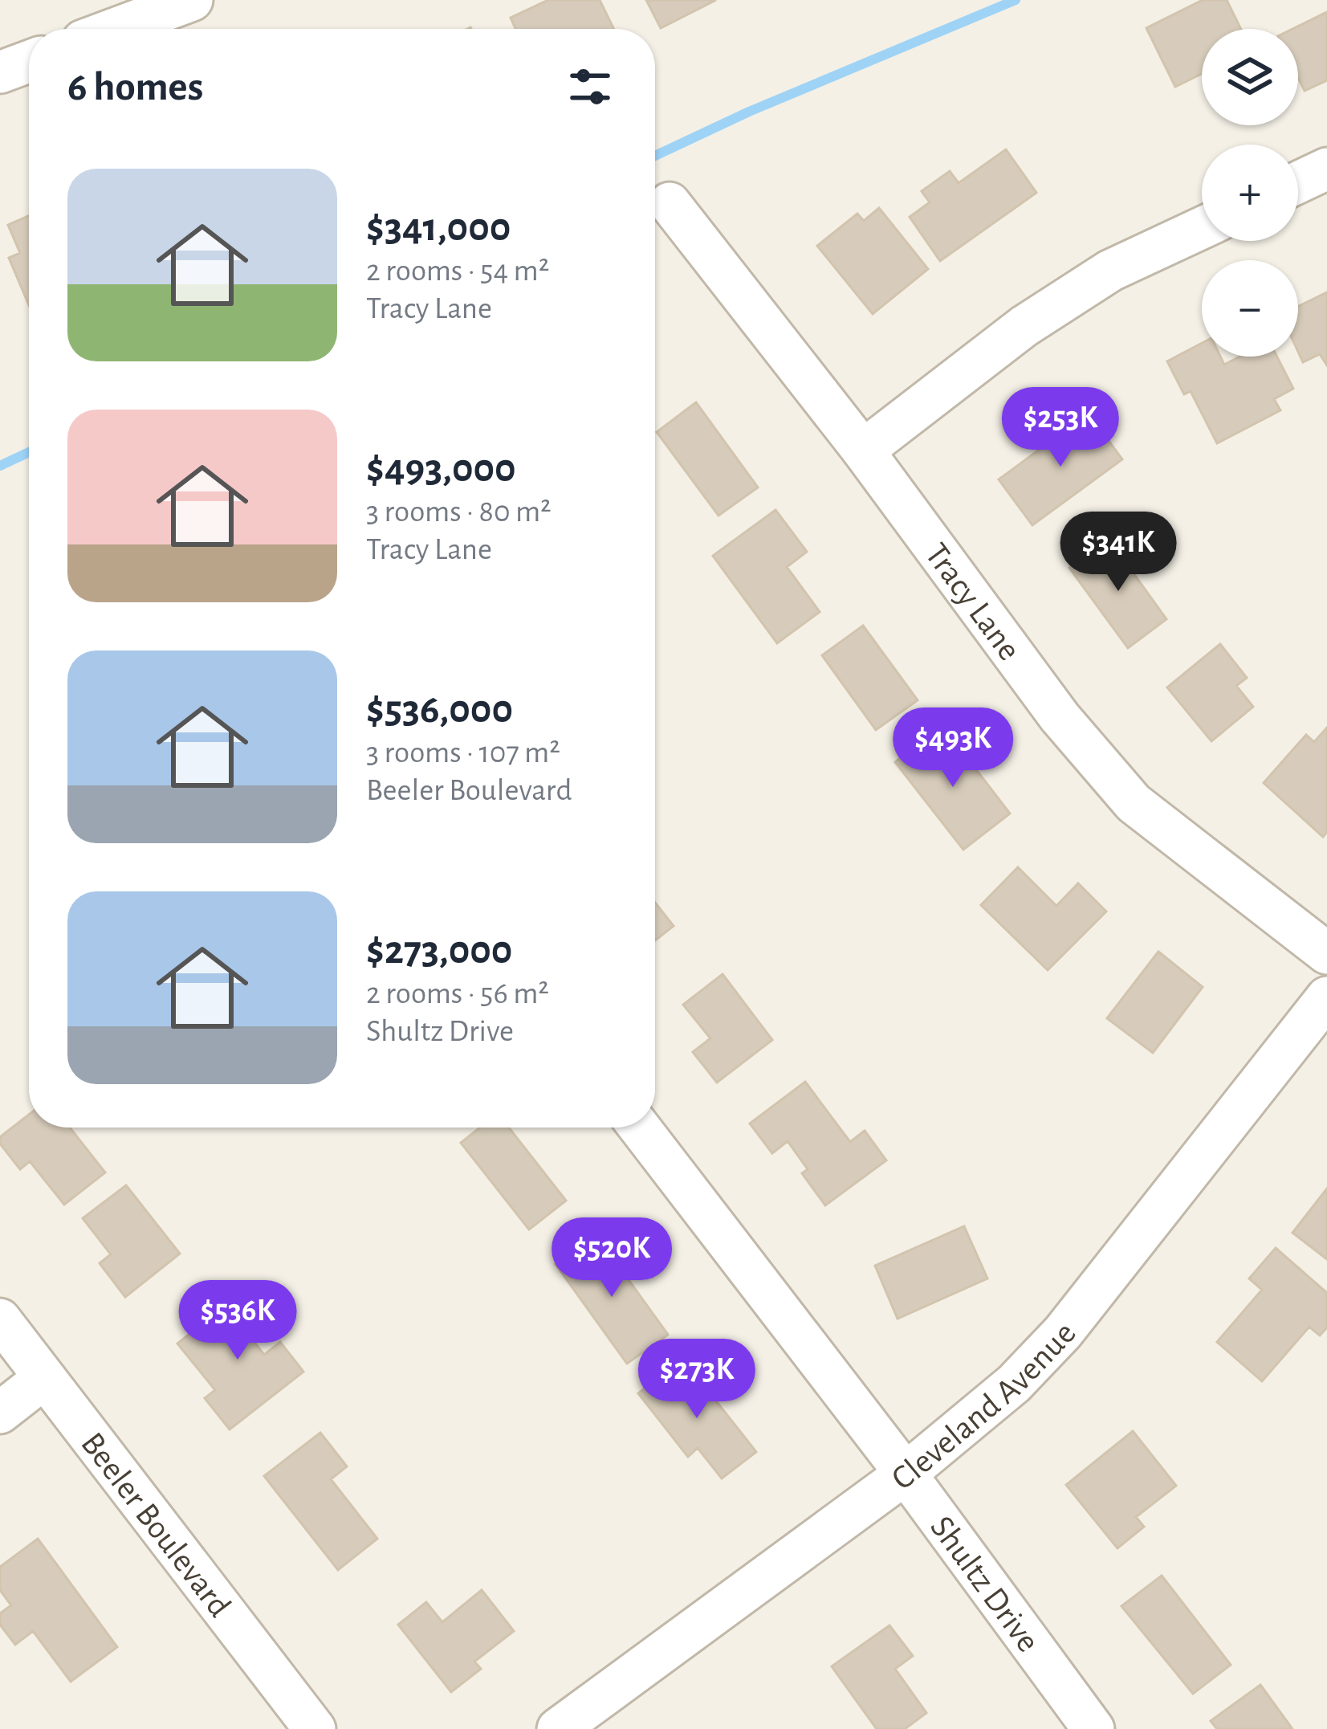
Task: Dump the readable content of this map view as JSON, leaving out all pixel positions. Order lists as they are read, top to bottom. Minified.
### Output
{"streets":{"street":["Tracy Lane","Cleveland Avenue","Beeler Boulevard","Shultz Drive"]},"crossings":[["Cleveland Avenue","Shultz Drive"]],"page":{"map_buttons":["+","−"],"heading":"6 homes","list":[{"name":"$341,000","note":"2 rooms · 54 m² · Tracy Lane"},{"name":"$493,000","note":"3 rooms · 80 m² · Tracy Lane"},{"name":"$536,000","note":"3 rooms · 107 m² · Beeler Boulevard"},{"name":"$273,000","note":"2 rooms · 56 m² · Shultz Drive"}],"price":["$253K","$341K","$493K","$520K","$536K","$273K"]}}
